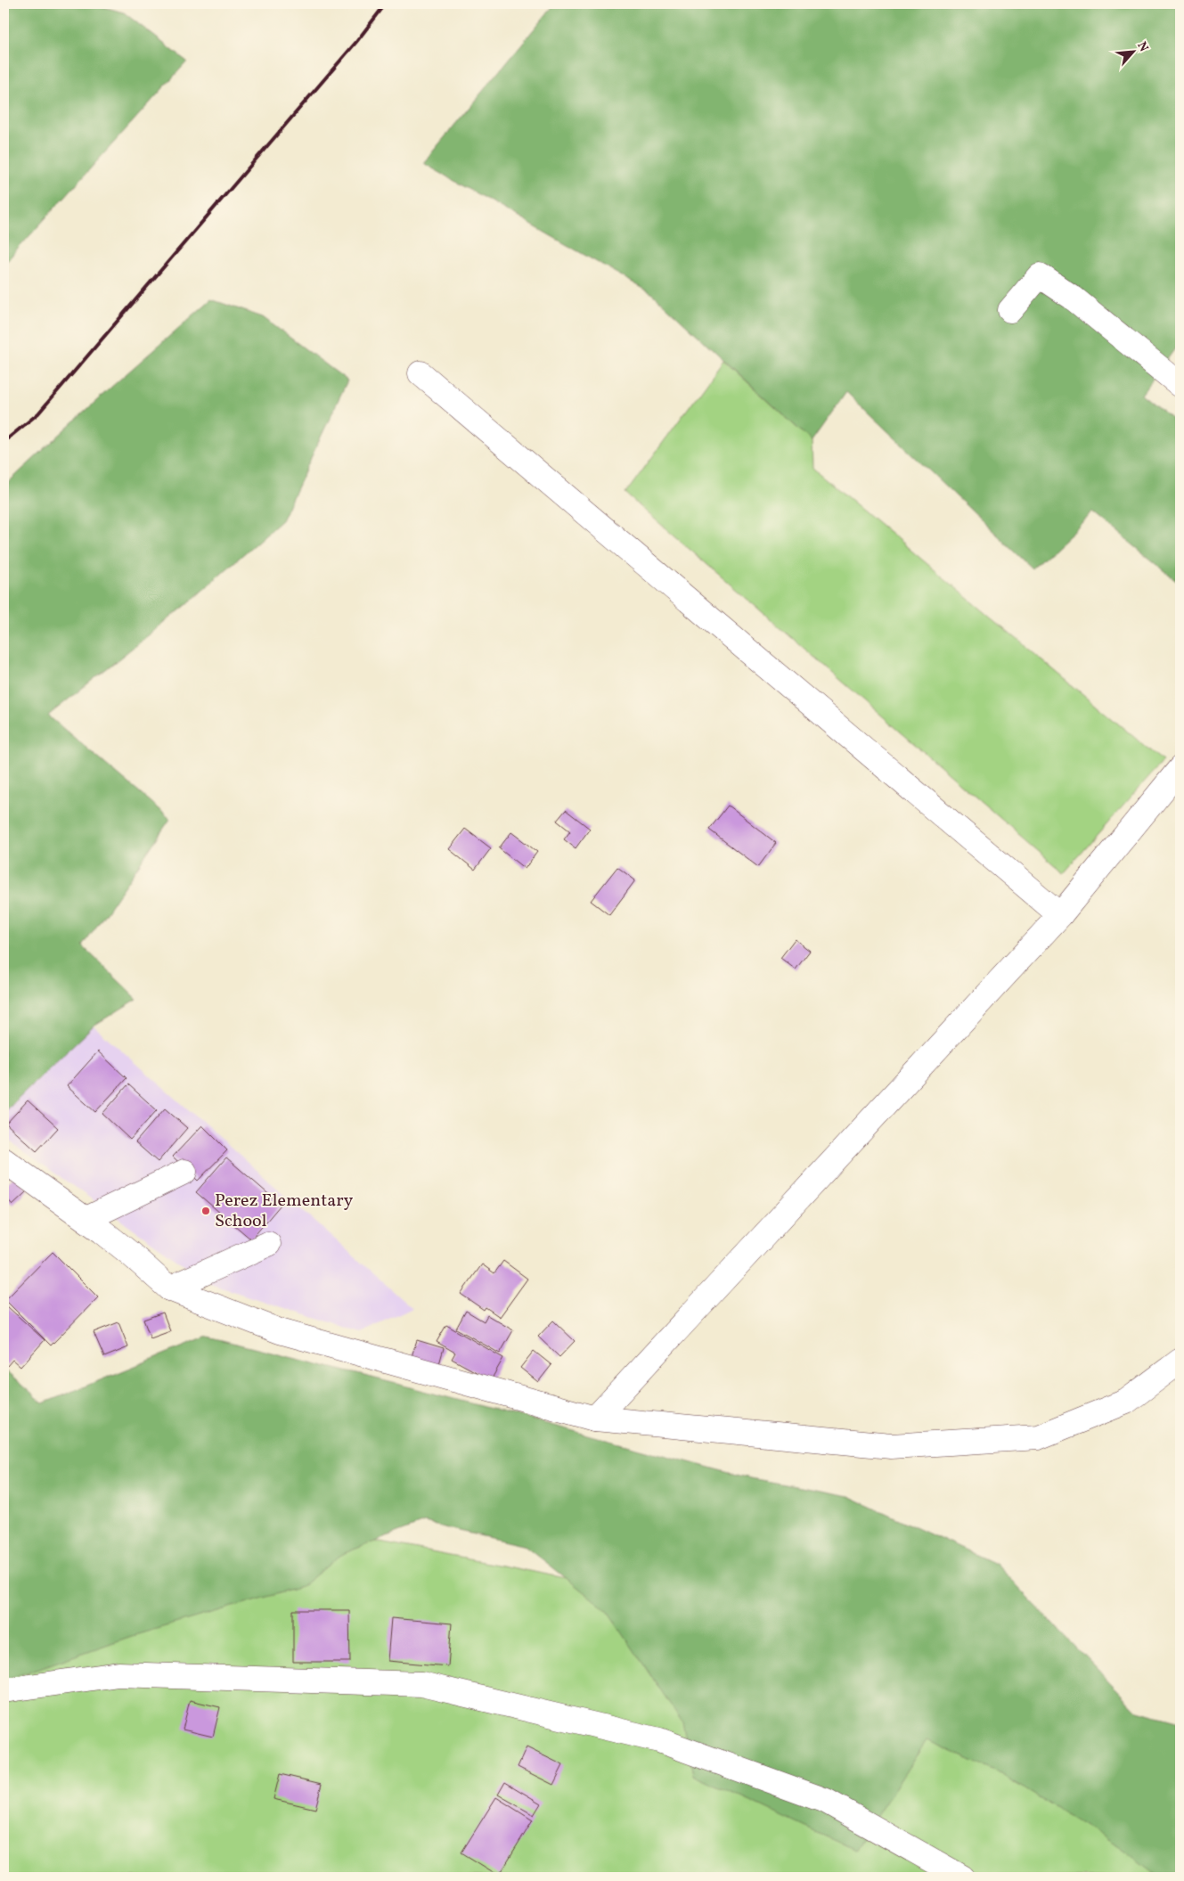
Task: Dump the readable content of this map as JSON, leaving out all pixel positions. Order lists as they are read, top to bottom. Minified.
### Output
{"places":["Perez Elementary School"],"north":"top right"}
